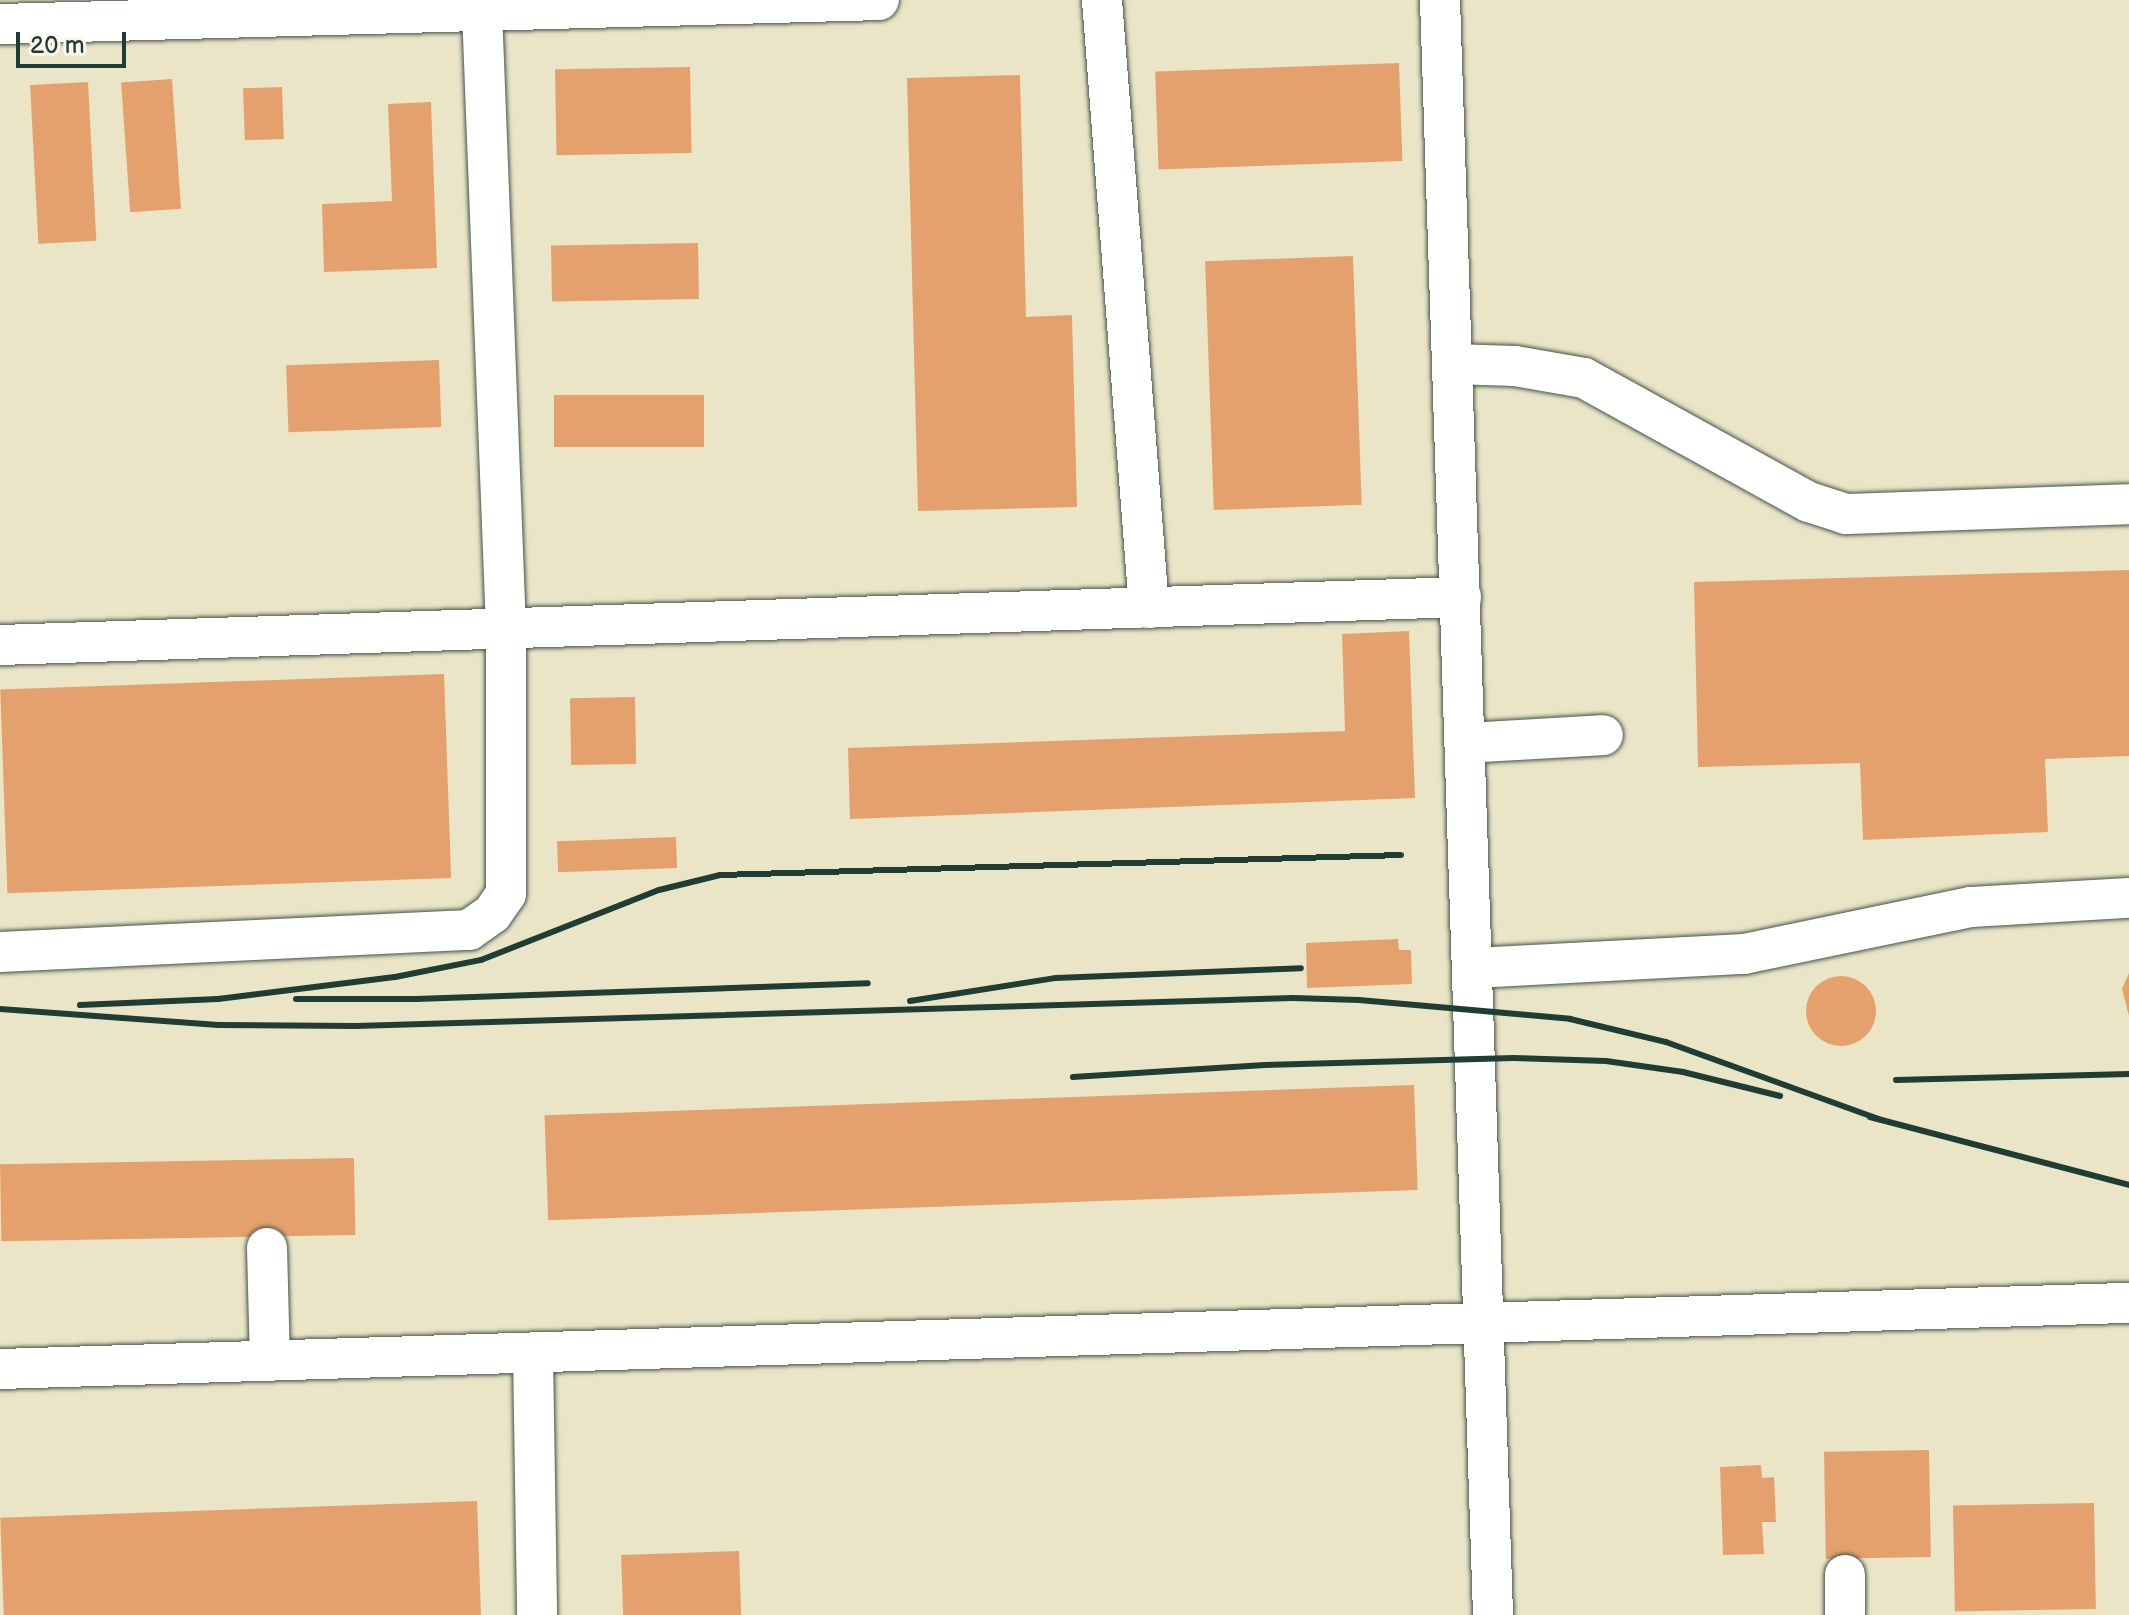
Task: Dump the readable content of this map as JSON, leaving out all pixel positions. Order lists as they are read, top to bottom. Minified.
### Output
{"scale_bar":"20 m"}
